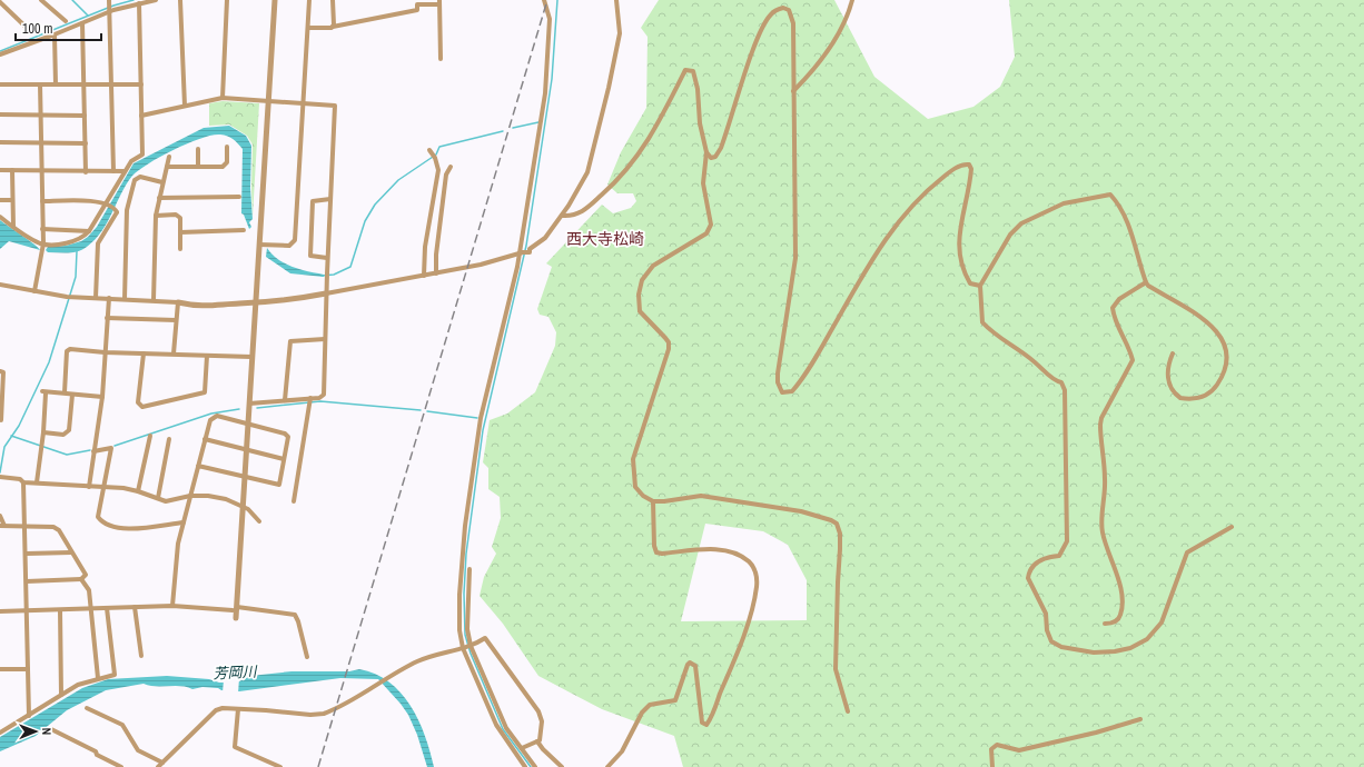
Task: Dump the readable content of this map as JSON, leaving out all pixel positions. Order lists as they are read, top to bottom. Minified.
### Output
{"districts":["西大寺松崎"],"water":["芳岡川"],"scale_bar":"100 m","north":"right"}
